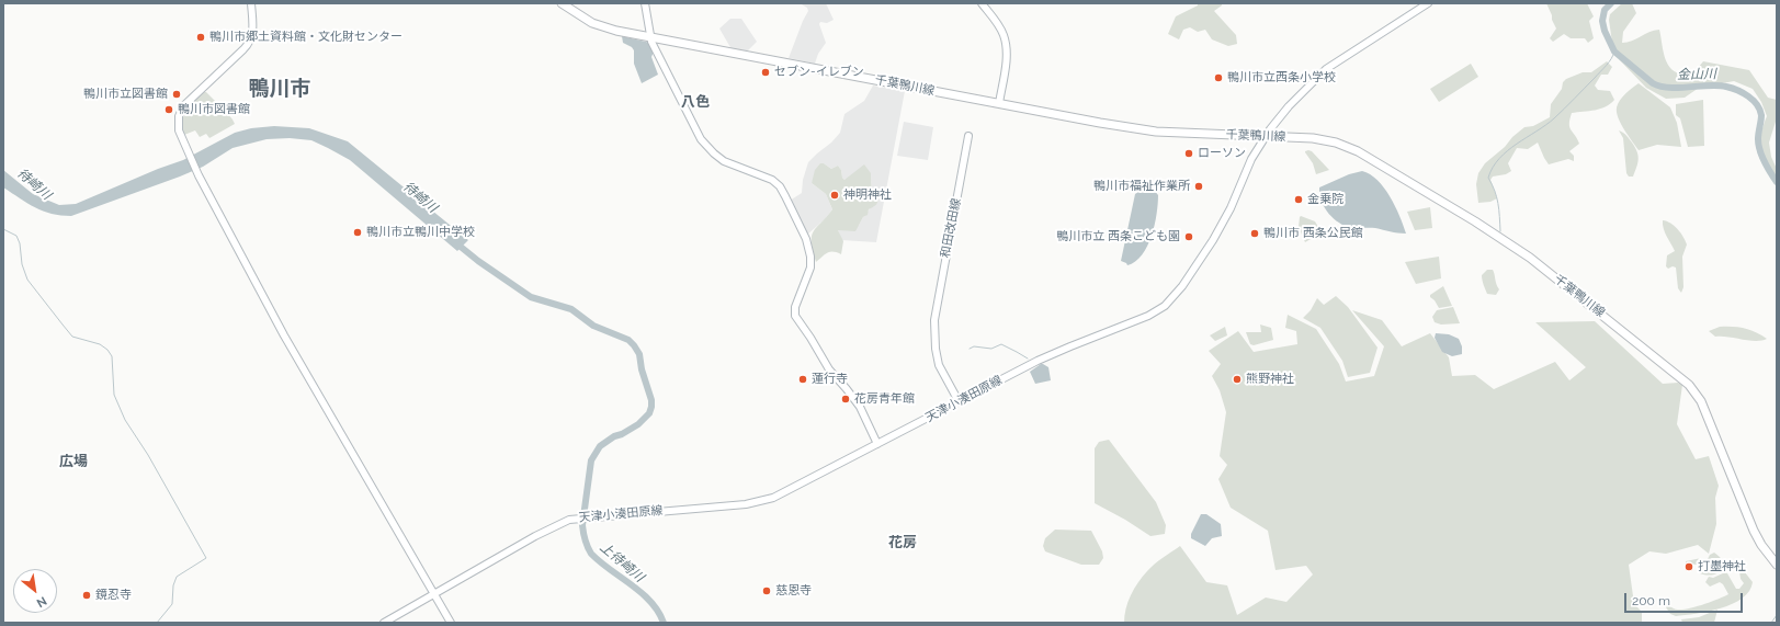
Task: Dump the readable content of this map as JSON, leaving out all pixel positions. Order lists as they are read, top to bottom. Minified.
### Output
{"streets":{"main road":["千葉鴨川線"],"street":["和田改田線","天津小湊田原線"]},"crossings":[["千葉鴨川線","天津小湊田原線"],["和田改田線","天津小湊田原線"]],"districts":["鴨川市","八色","広場","花房"],"water":["金山川","待崎川","上待崎川"],"places":["鴨川市郷土資料館・文化財センター","セブン-イレブン","鴨川市立西条小学校","鴨川市立図書館","鴨川市図書館","ローソン","鴨川市福祉作業所","神明神社","金乗院","鴨川市立鴨川中学校","鴨川市 西条公民館","鴨川市立 西条こども園","蓮行寺","熊野神社","花房青年館","打墨神社","慈恩寺","鏡忍寺"],"scale_bar":"200 m","north":"bottom right"}
